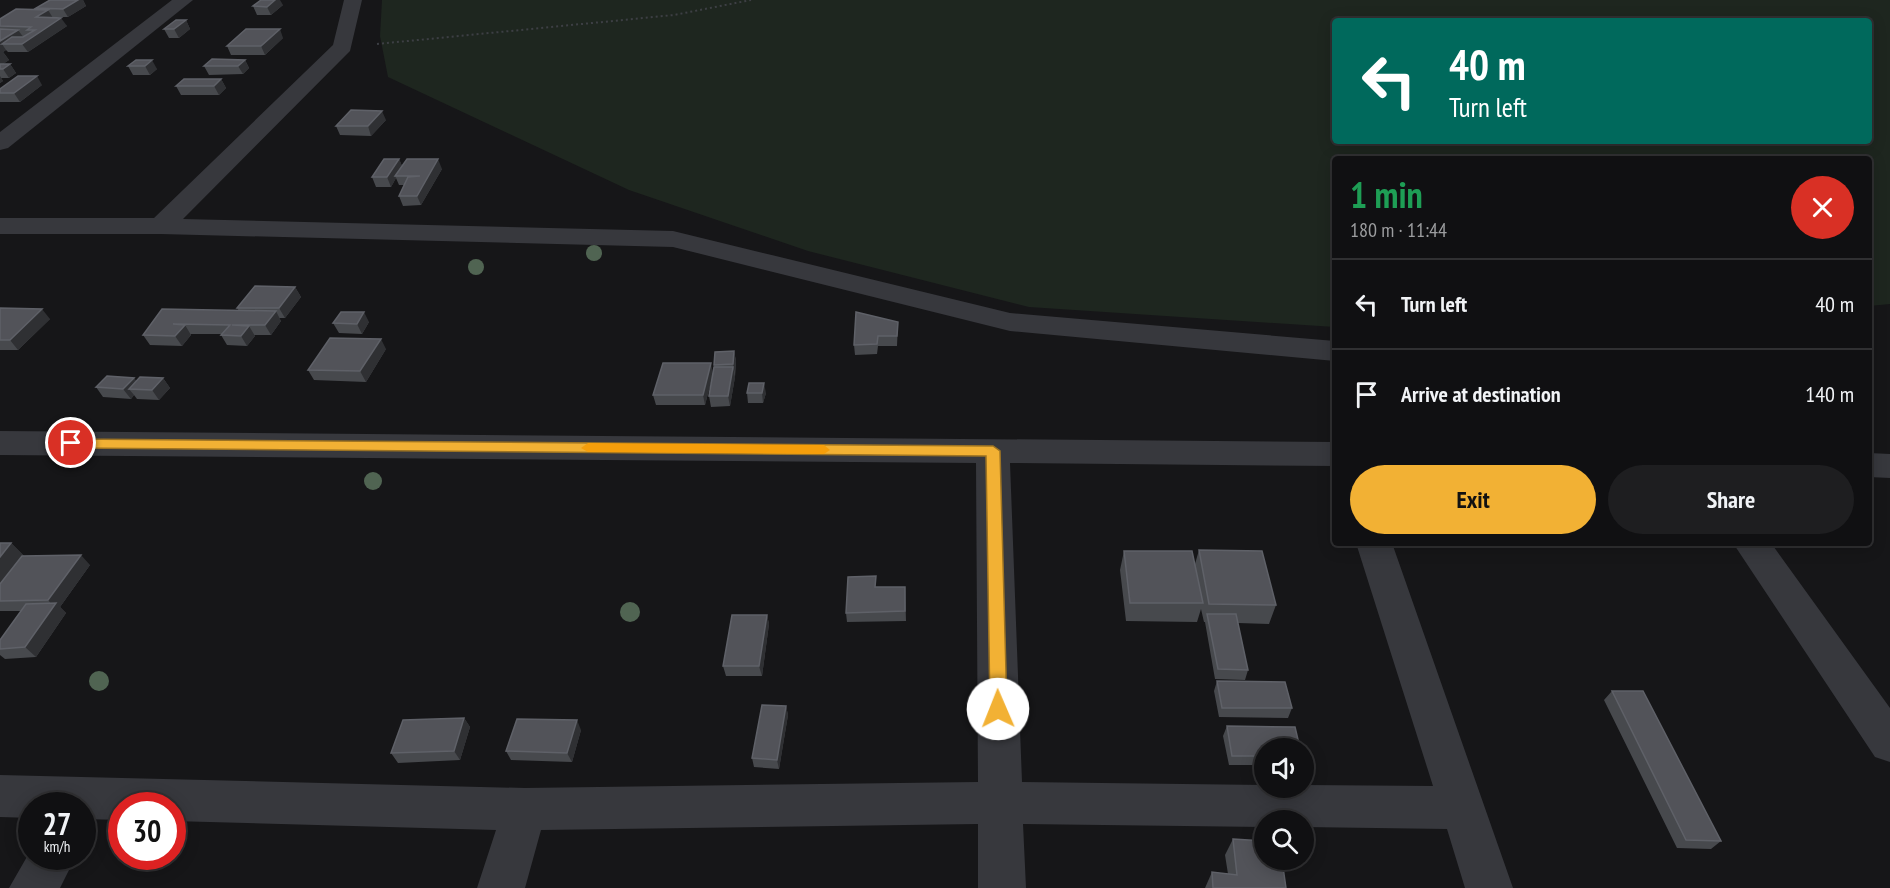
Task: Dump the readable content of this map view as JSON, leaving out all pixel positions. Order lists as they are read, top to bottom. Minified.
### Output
{"page":{"turn":["40 m","Turn left"],"heading":["1 min","180 m · 11:44"],"list":[{"name":"Turn left","value":"40 m"},{"name":"Arrive at destination","value":"140 m"}],"buttons":["Exit","Share"],"speed":"27 km/h","limit":"30"}}
